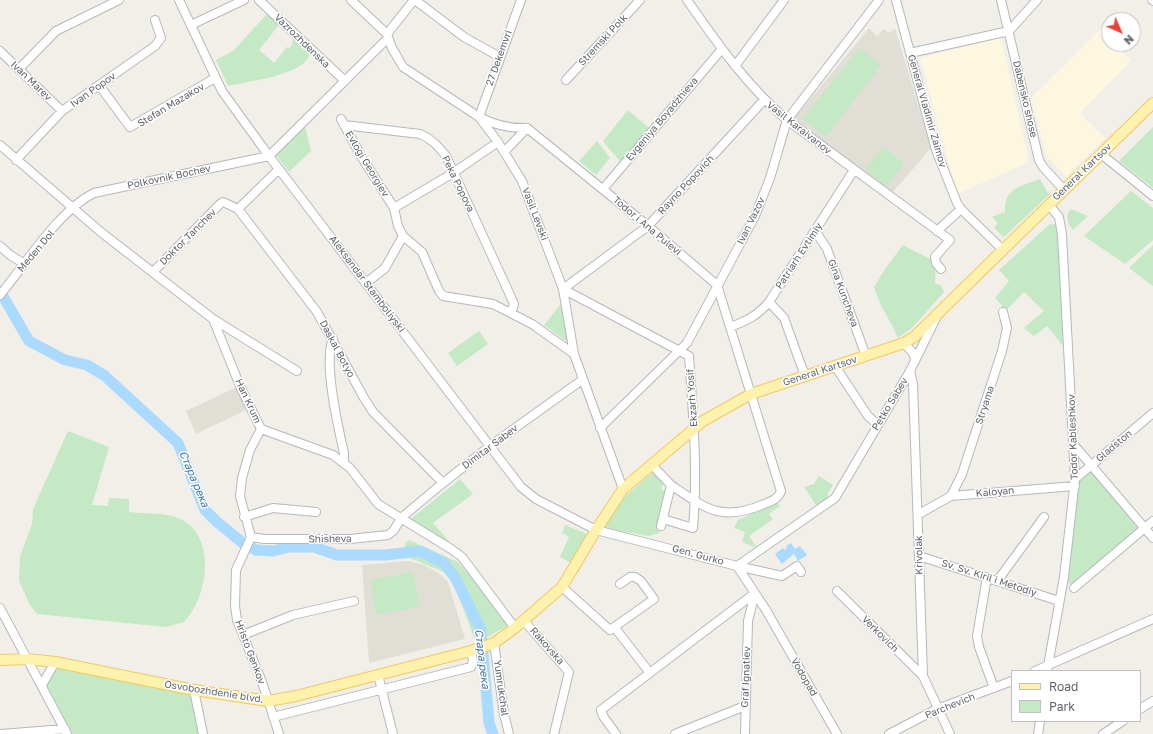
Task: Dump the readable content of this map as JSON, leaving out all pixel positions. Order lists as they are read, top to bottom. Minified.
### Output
{"streets":{"main road":["General Kartsov","Osvobozhdenie blvd."],"street":["Stremski Polk","Vazrozhdenska","27 Dekemvri","Ivan Marev","Ivan Popov","Dabensko shose","Stefan Mazakov","General Vladimir Zaimov","Evgeniya Boyadzhieva","Vasil Karaivanov","Evlogi Georgiev","Polkovnik Bochev","Peka Popova","Rayno Popovich","Vasil Levski","Ivan Vazov","Todor i Ana Pulevi","Doktor Tanchev","Meden Dol","Patriarh Evtimiy","Aleksandar Stamboliyski","Gina Kuncheva","Daskal Botyo","Ekzarh Yosif","Han Krum","Petko Sabev","Stryama","Todor Kableshkov","Gladston","Dimitar Sabev","Kaloyan","Shisheva","Gen. Gurko","Krivolak","Sv. Sv. Kiril i Metodiy","Verkovich","Rakovska","Hristo Genkov","Graf Ignatiev","Vodopad","Yumrukchal","Parchevich"]},"crossings":[["27 Dekemvri","Vasil Levski"],["Ivan Marev","Ivan Popov"],["Ivan Popov","Stefan Mazakov"],["Dabensko shose","General Kartsov"],["Stefan Mazakov","Aleksandar Stamboliyski"],["General Vladimir Zaimov","General Kartsov"],["Evgeniya Boyadzhieva","Vasil Karaivanov"],["Evgeniya Boyadzhieva","Todor i Ana Pulevi"],["Vasil Karaivanov","Rayno Popovich"],["Vasil Karaivanov","Ivan Vazov"],["Vasil Karaivanov","Patriarh Evtimiy"],["Evlogi Georgiev","Peka Popova"],["Evlogi Georgiev","Vasil Levski"],["General Kartsov","Vasil Levski"],["General Kartsov","Aleksandar Stamboliyski"],["General Kartsov","Gina Kuncheva"],["General Kartsov","Ekzarh Yosif"],["General Kartsov","Han Krum"],["General Kartsov","Petko Sabev"],["General Kartsov","Todor Kableshkov"],["General Kartsov","Gen. Gurko"],["General Kartsov","Rakovska"],["General Kartsov","Yumrukchal"],["General Kartsov","Osvobozhdenie blvd."],["Polkovnik Bochev","Meden Dol"],["Polkovnik Bochev","Aleksandar Stamboliyski"],["Rayno Popovich","Vasil Levski"],["Rayno Popovich","Todor i Ana Pulevi"],["Vasil Levski","Ivan Vazov"],["Vasil Levski","Dimitar Sabev"],["Ivan Vazov","Todor i Ana Pulevi"],["Ivan Vazov","Ekzarh Yosif"],["Doktor Tanchev","Daskal Botyo"],["Patriarh Evtimiy","Gina Kuncheva"],["Aleksandar Stamboliyski","Dimitar Sabev"],["Aleksandar Stamboliyski","Gen. Gurko"],["Daskal Botyo","Dimitar Sabev"],["Han Krum","Dimitar Sabev"],["Han Krum","Shisheva"],["Petko Sabev","Gen. Gurko"],["Petko Sabev","Krivolak"],["Stryama","Kaloyan"],["Todor Kableshkov","Gladston"],["Todor Kableshkov","Kaloyan"],["Todor Kableshkov","Sv. Sv. Kiril i Metodiy"],["Gladston","Kaloyan"],["Dimitar Sabev","Shisheva"],["Kaloyan","Krivolak"],["Shisheva","Hristo Genkov"],["Gen. Gurko","Graf Ignatiev"],["Gen. Gurko","Vodopad"],["Krivolak","Sv. Sv. Kiril i Metodiy"],["Krivolak","Verkovich"],["Krivolak","Parchevich"],["Hristo Genkov","Osvobozhdenie blvd."],["Yumrukchal","Osvobozhdenie blvd."]],"water":["Стара река"],"legend":["Road","Park"],"north":"bottom right"}
